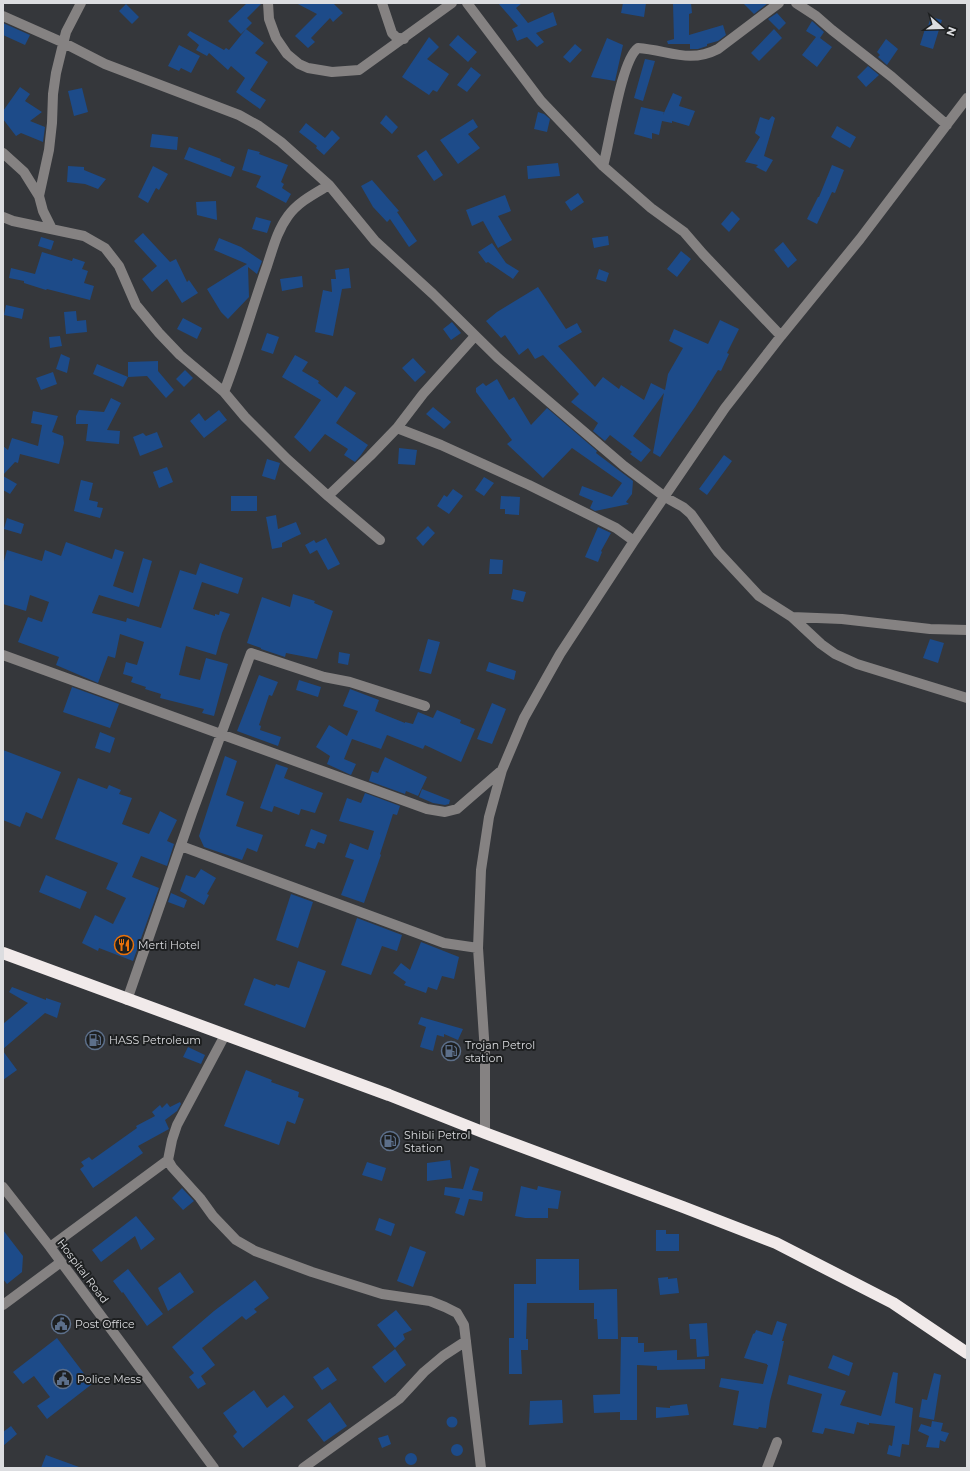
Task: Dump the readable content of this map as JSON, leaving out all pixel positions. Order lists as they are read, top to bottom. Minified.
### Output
{"streets":{"street":["Hospital Road"]},"places":{"restaurant":["Merti Hotel"],"fuel station":["HASS Petroleum","Trojan Petrol station","Shibli Petrol Station"],"public building":["Post Office","Police Mess"]},"north":"right"}
